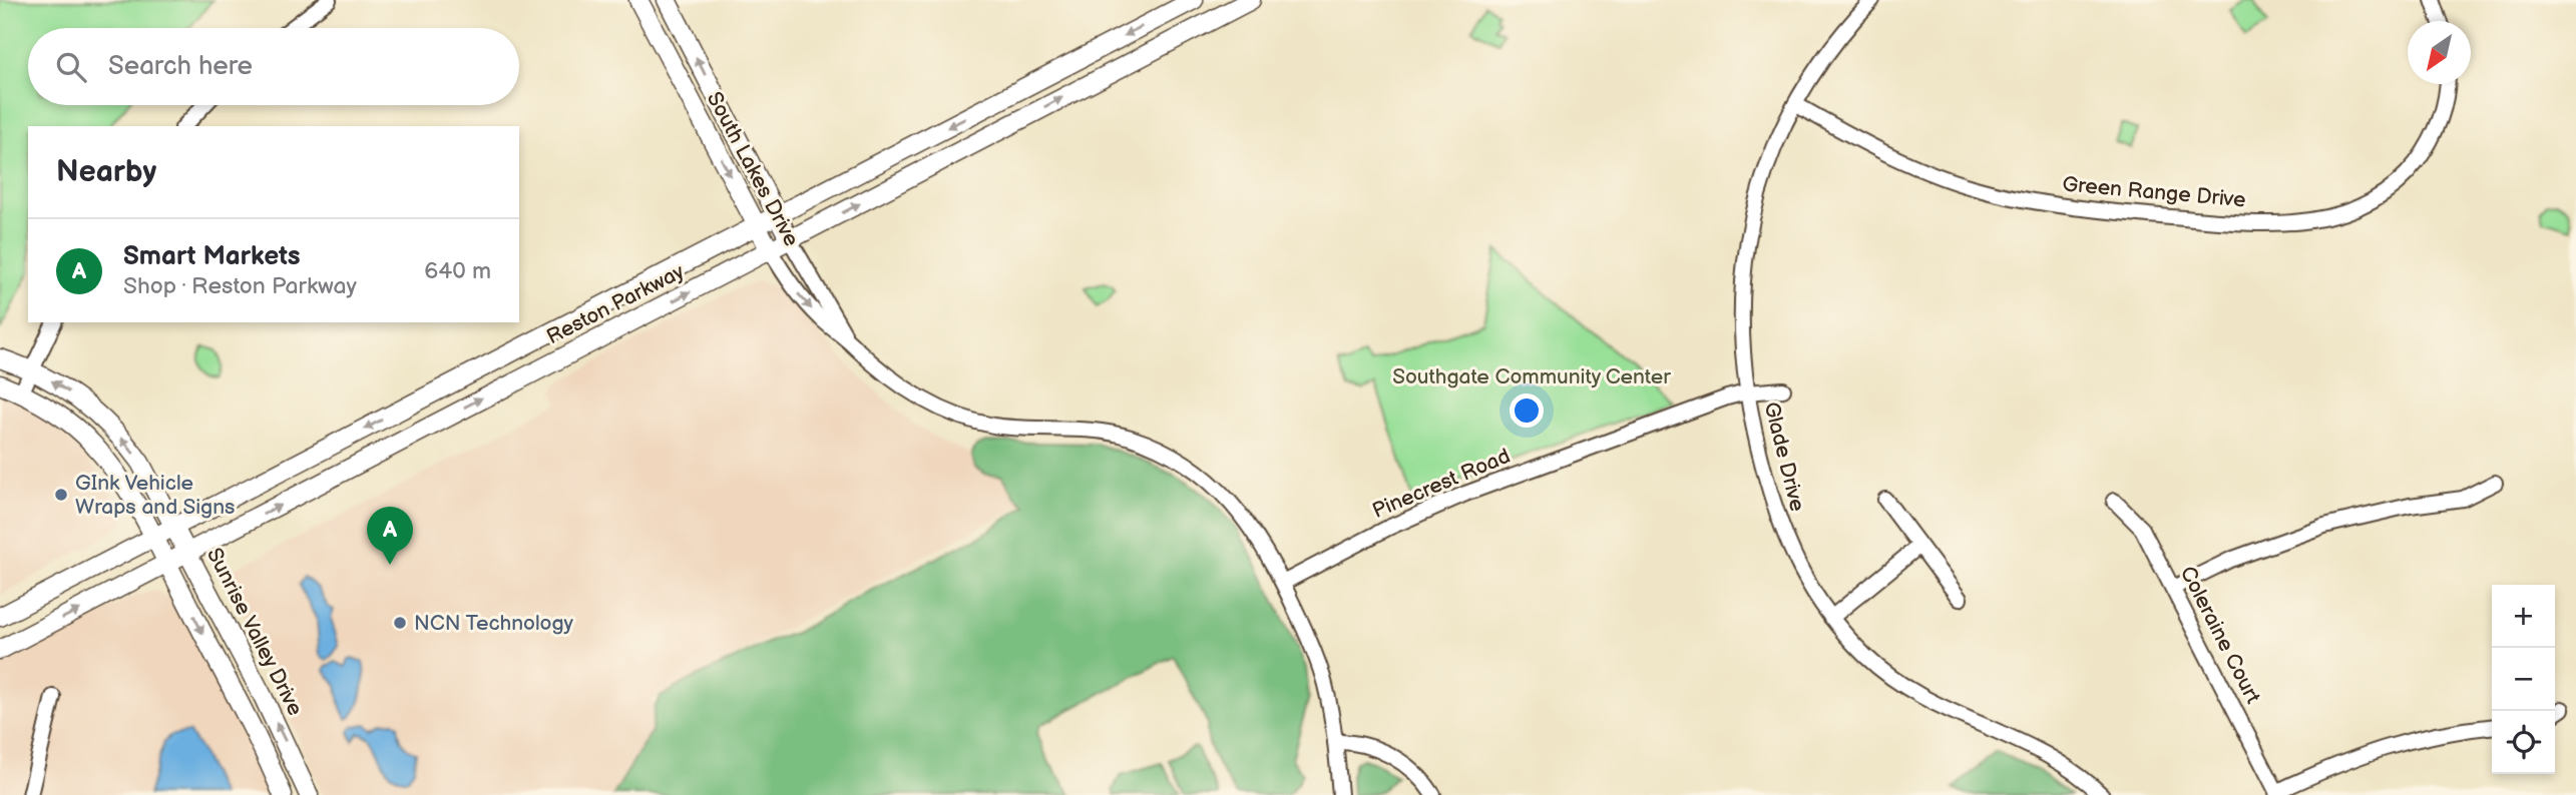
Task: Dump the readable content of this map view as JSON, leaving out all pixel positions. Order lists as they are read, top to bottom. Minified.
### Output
{"streets":{"main road":["South Lakes Drive","Reston Parkway","Sunrise Valley Drive"],"street":["Green Range Drive","Glade Drive","Pinecrest Road","Coleraine Court"]},"crossings":[["South Lakes Drive","Reston Parkway"],["South Lakes Drive","Pinecrest Road"],["Green Range Drive","Glade Drive"],["Reston Parkway","Sunrise Valley Drive"],["Glade Drive","Pinecrest Road"]],"parks":["Southgate Community Center"],"places":["GInk Vehicle Wraps and Signs","NCN Technology"],"north":"bottom left","page":{"search":"Search here","heading":"Nearby","list":[{"mark":"A","name":"Smart Markets","note":"Shop · Reston Parkway","value":"640 m"}],"pins":"A","map_buttons":["+","−"]}}
